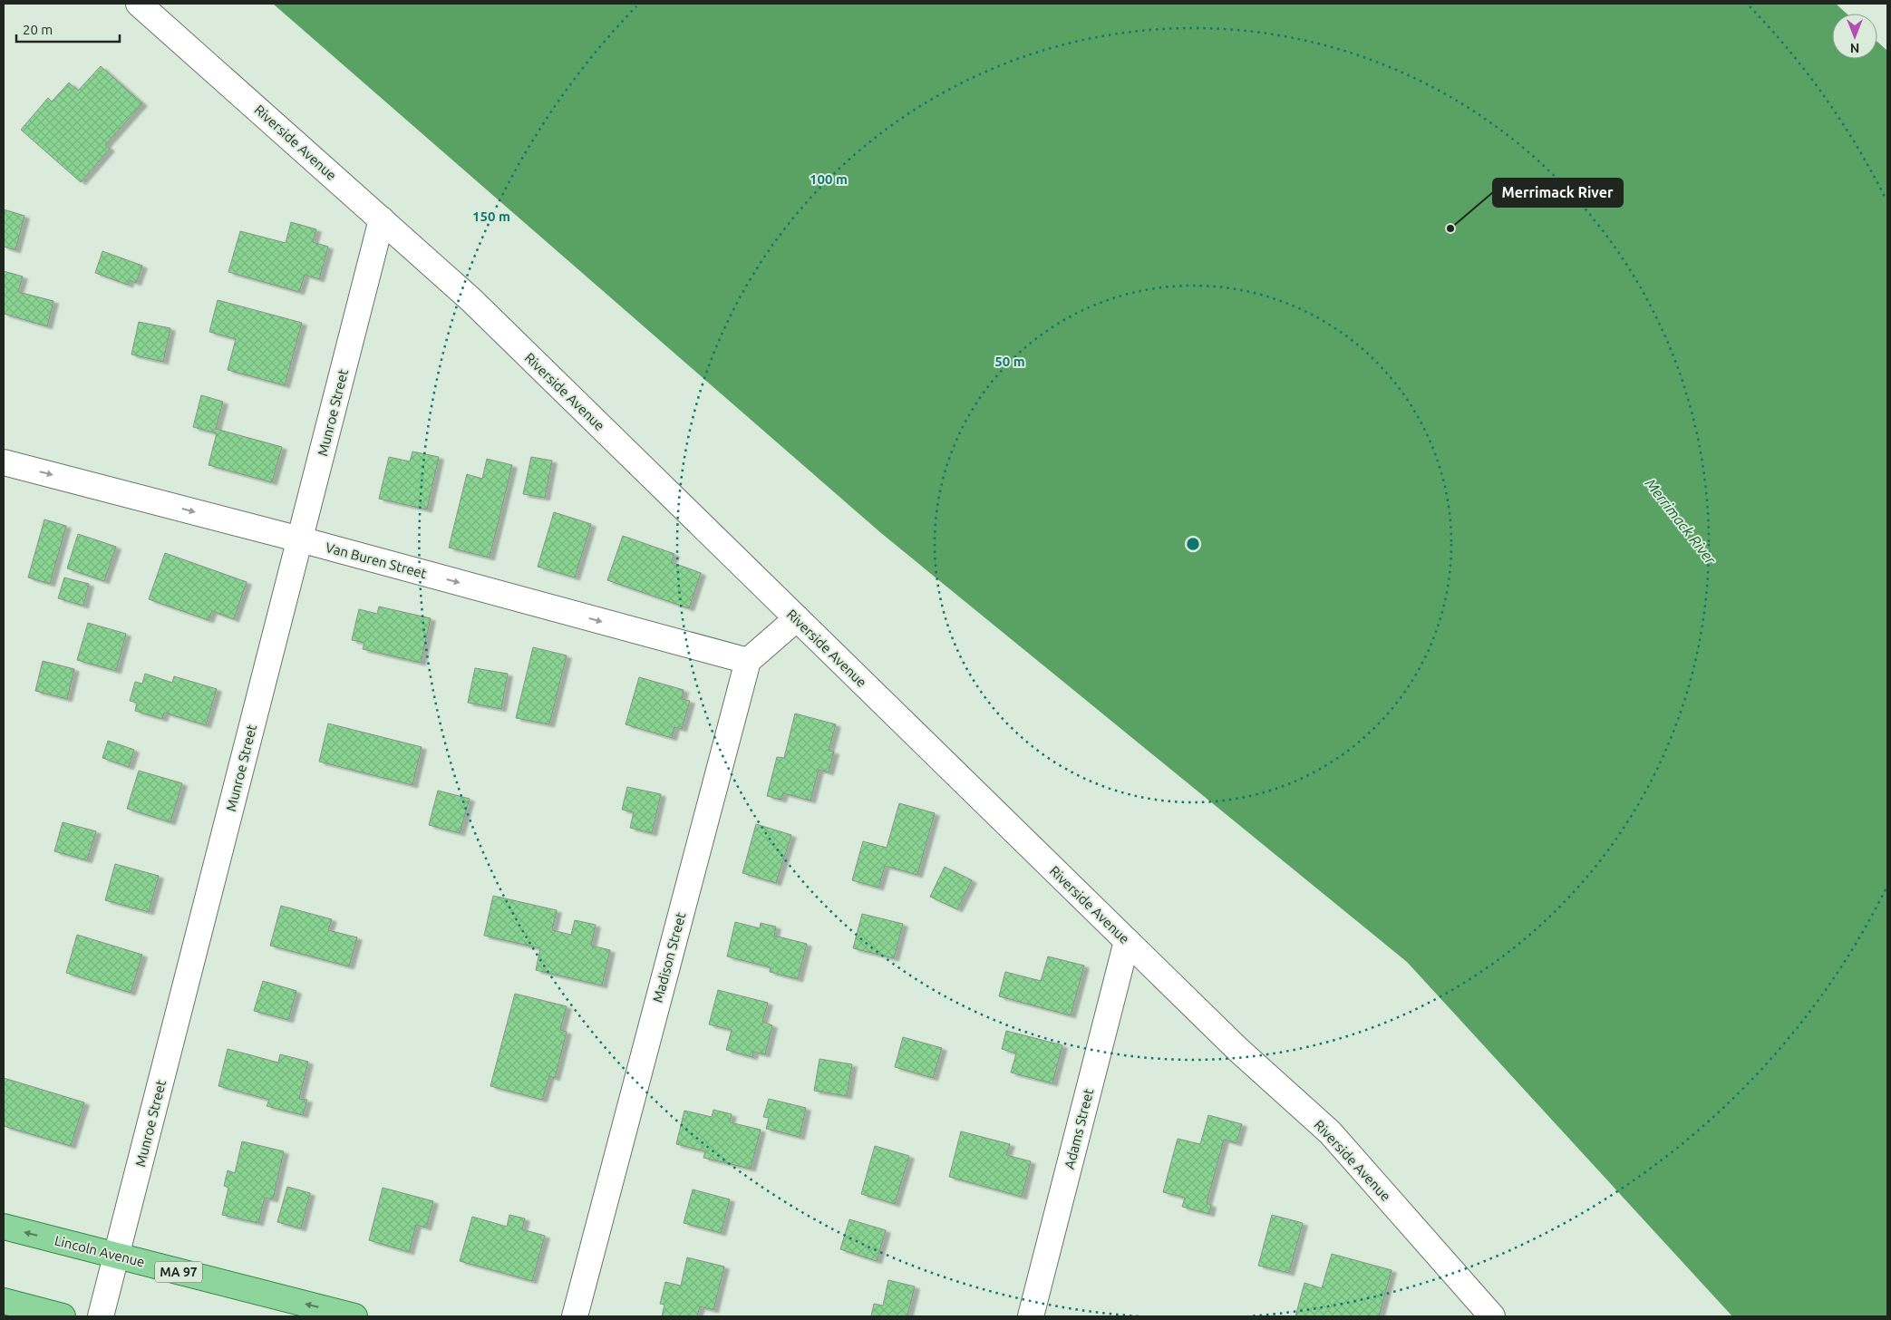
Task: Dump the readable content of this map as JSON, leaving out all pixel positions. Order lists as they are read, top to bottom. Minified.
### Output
{"streets":{"main road":["Lincoln Avenue","MA 97"],"street":["Riverside Avenue","Munroe Street","Van Buren Street","Madison Street","Adams Street"]},"crossings":[["Riverside Avenue","Munroe Street"],["Riverside Avenue","Adams Street"],["Munroe Street","Van Buren Street"],["Munroe Street","Lincoln Avenue"],["Van Buren Street","Madison Street"]],"one_way":["Van Buren Street","Lincoln Avenue"],"water":["Merrimack River"],"places":["Merrimack River"],"scale_bar":"20 m","north":"bottom","rings":["100 m","150 m","50 m"]}
